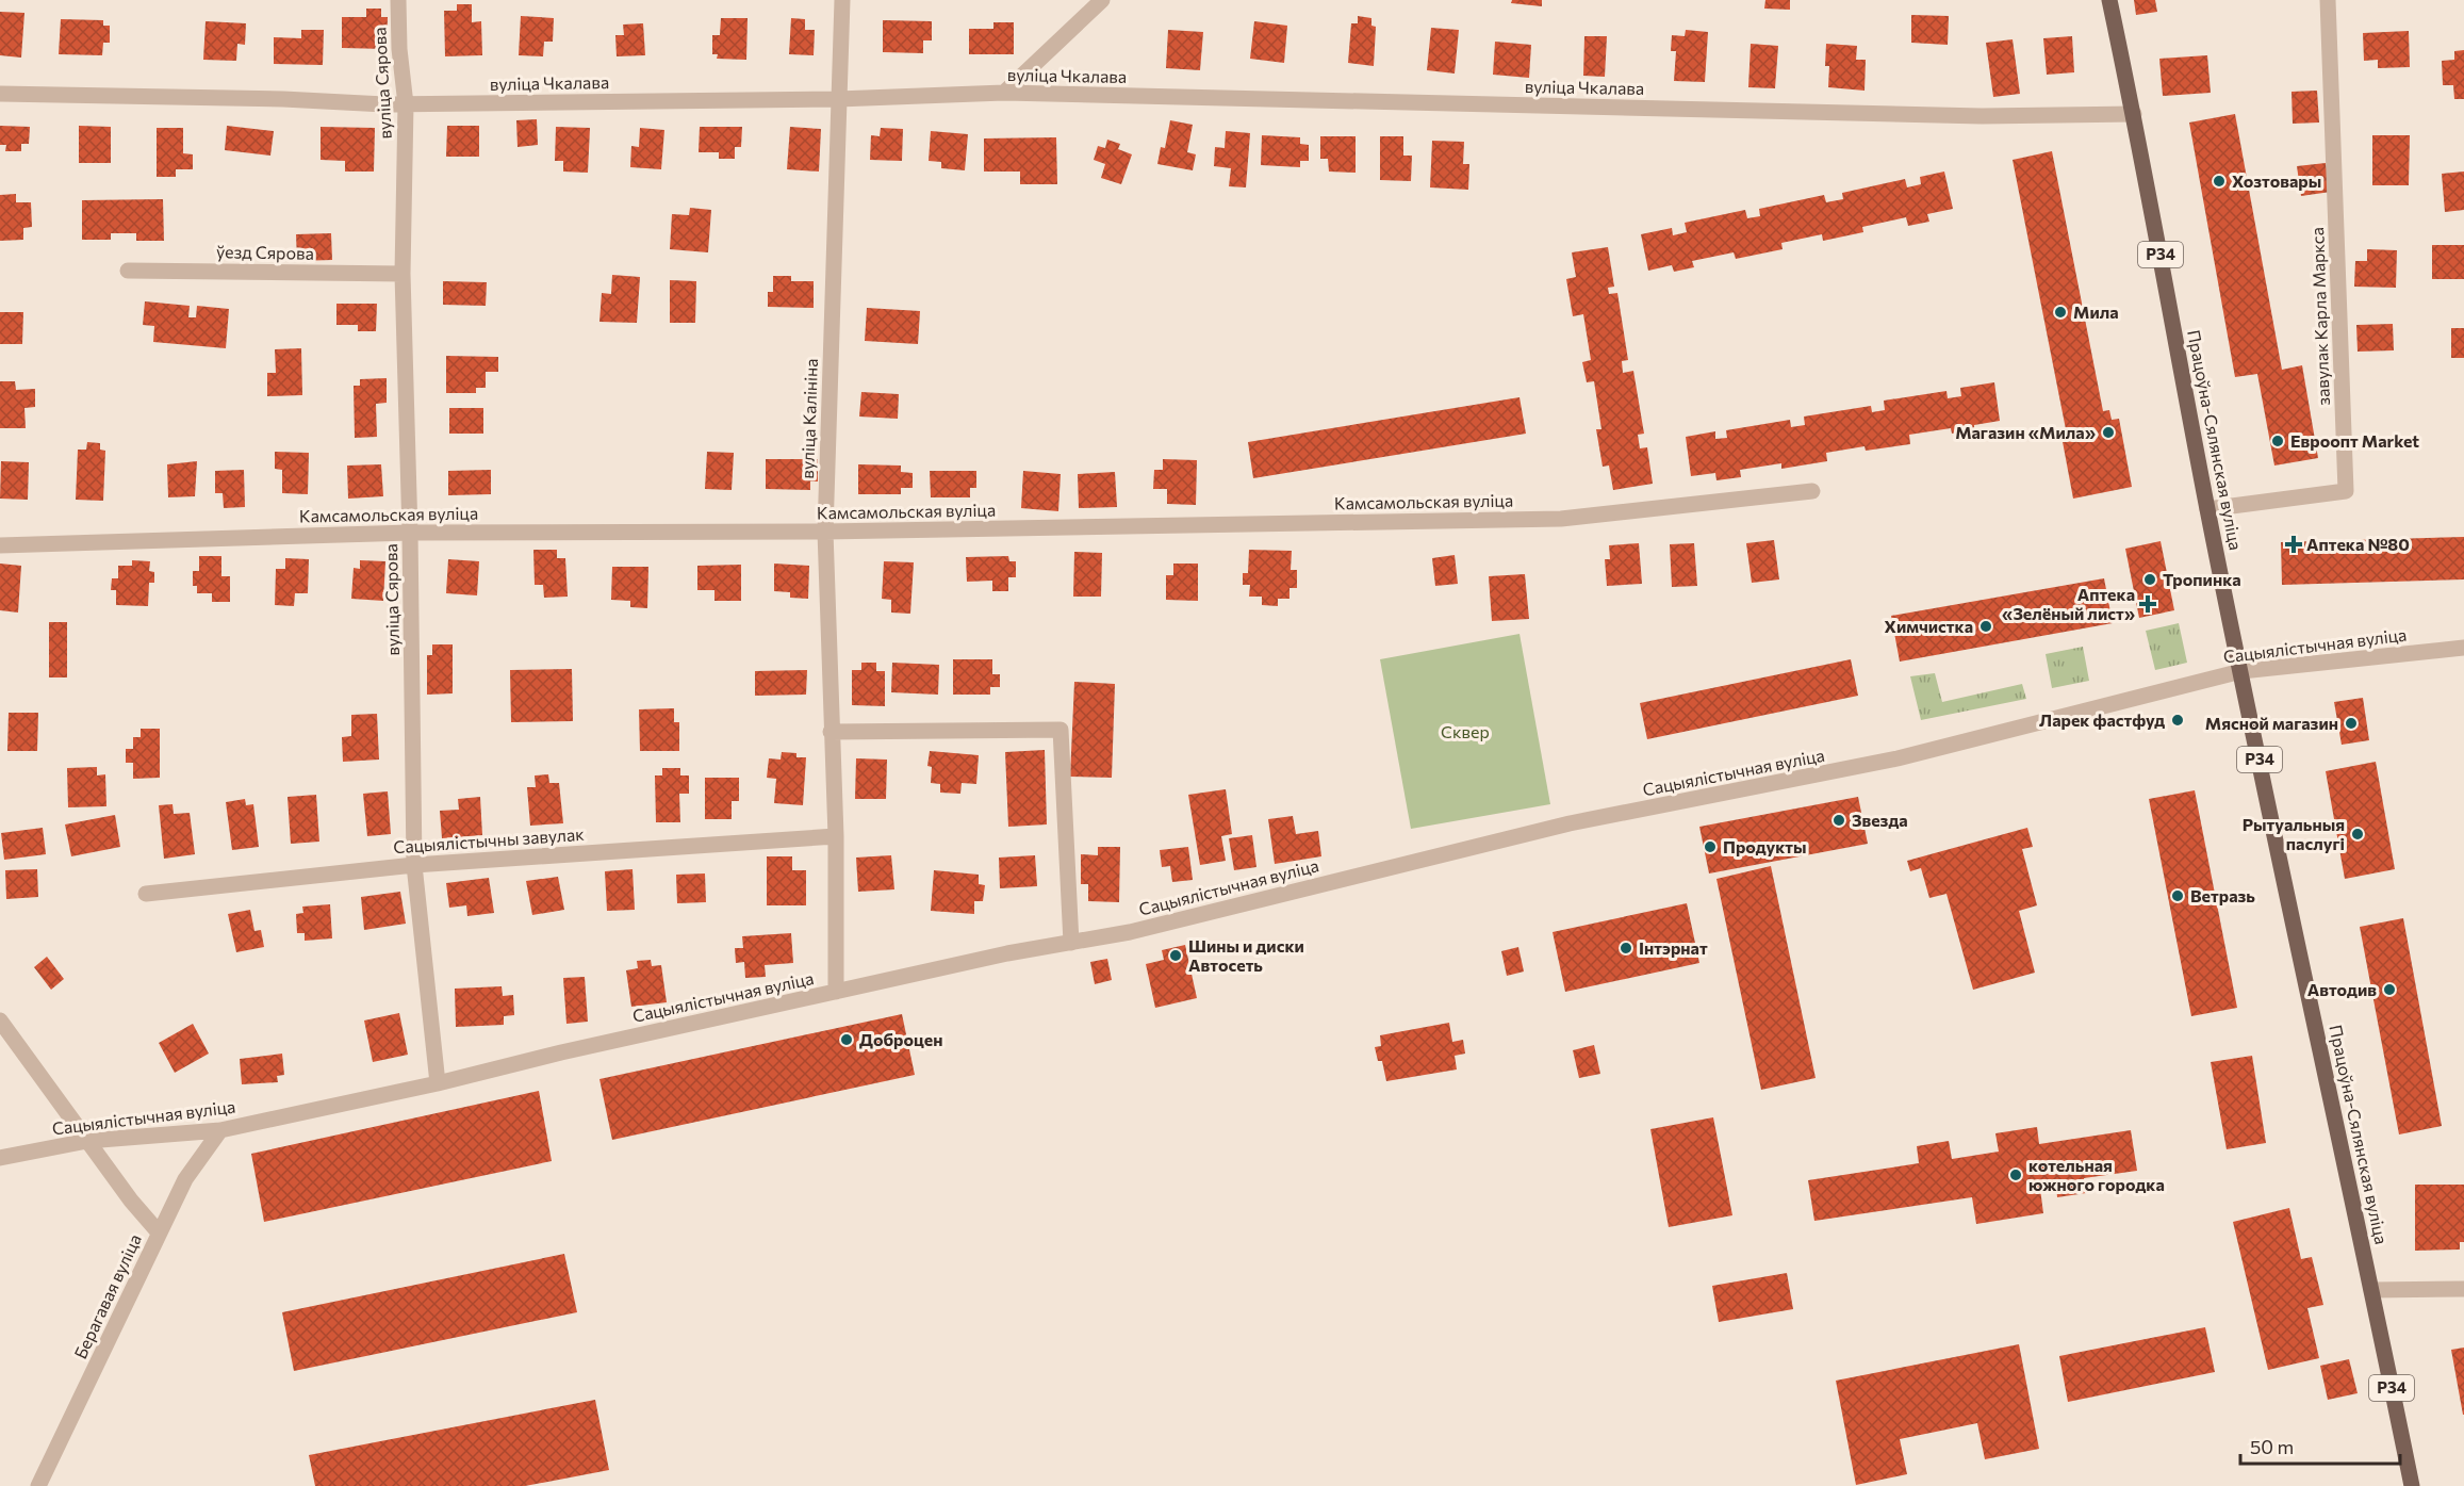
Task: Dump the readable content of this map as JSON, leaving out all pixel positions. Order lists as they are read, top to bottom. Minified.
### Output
{"streets":{"main road":["Р34","Працоўна-Сялянская вуліца"],"street":["вуліца Чкалава","вуліца Сярова","ўезд Сярова","завулак Карла Маркса","вуліца Калініна","Камсамольская вуліца","Сацыялістычная вуліца","Сацыялістычны завулак","Берагавая вуліца"]},"crossings":[["вуліца Чкалава","вуліца Сярова"],["вуліца Чкалава","вуліца Калініна"],["вуліца Чкалава","Працоўна-Сялянская вуліца"],["вуліца Сярова","ўезд Сярова"],["вуліца Сярова","Камсамольская вуліца"],["вуліца Сярова","Сацыялістычная вуліца"],["вуліца Сярова","Сацыялістычны завулак"],["завулак Карла Маркса","Працоўна-Сялянская вуліца"],["вуліца Калініна","Камсамольская вуліца"],["вуліца Калініна","Сацыялістычная вуліца"],["вуліца Калініна","Сацыялістычны завулак"],["Працоўна-Сялянская вуліца","Сацыялістычная вуліца"],["Сацыялістычная вуліца","Берагавая вуліца"]],"parks":["Сквер"],"places":{"other":["Хозтовары","Мила","Магазин «Мила»","Евроопт Market","Тропинка","Химчистка","Ларек фастфуд","Мясной магазин","Звезда","Рытуальныя паслугі","Продукты","Ветразь","Інтэрнат","Шины и диски Автосеть","Автодив","Доброцен","котельная южного городка"],"health":["Аптека №80","Аптека «Зелёный лист»"]},"scale_bar":"50 m"}
